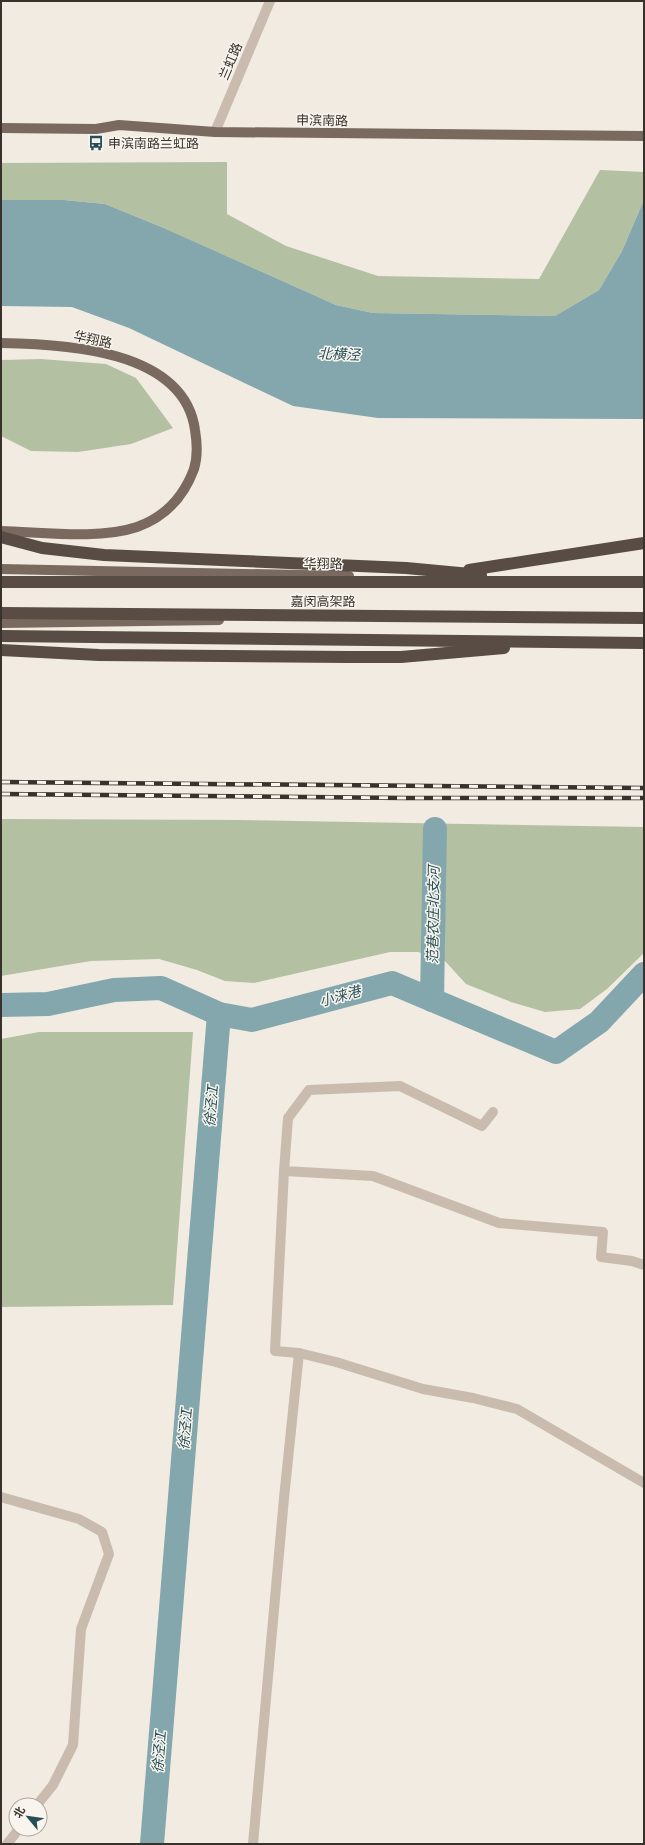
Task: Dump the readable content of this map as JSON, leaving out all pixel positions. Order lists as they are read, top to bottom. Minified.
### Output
{"streets":{"highway":["嘉闵高架路"],"main road":["申滨南路","华翔路"],"street":["兰虹路"]},"crossings":[["兰虹路","申滨南路"],["华翔路","嘉闵高架路"]],"water":["北横泾","范巷农庄北支河","小涞港","徐泾江"],"places":{"bus stop":["申滨南路兰虹路"]},"north":"top left"}
